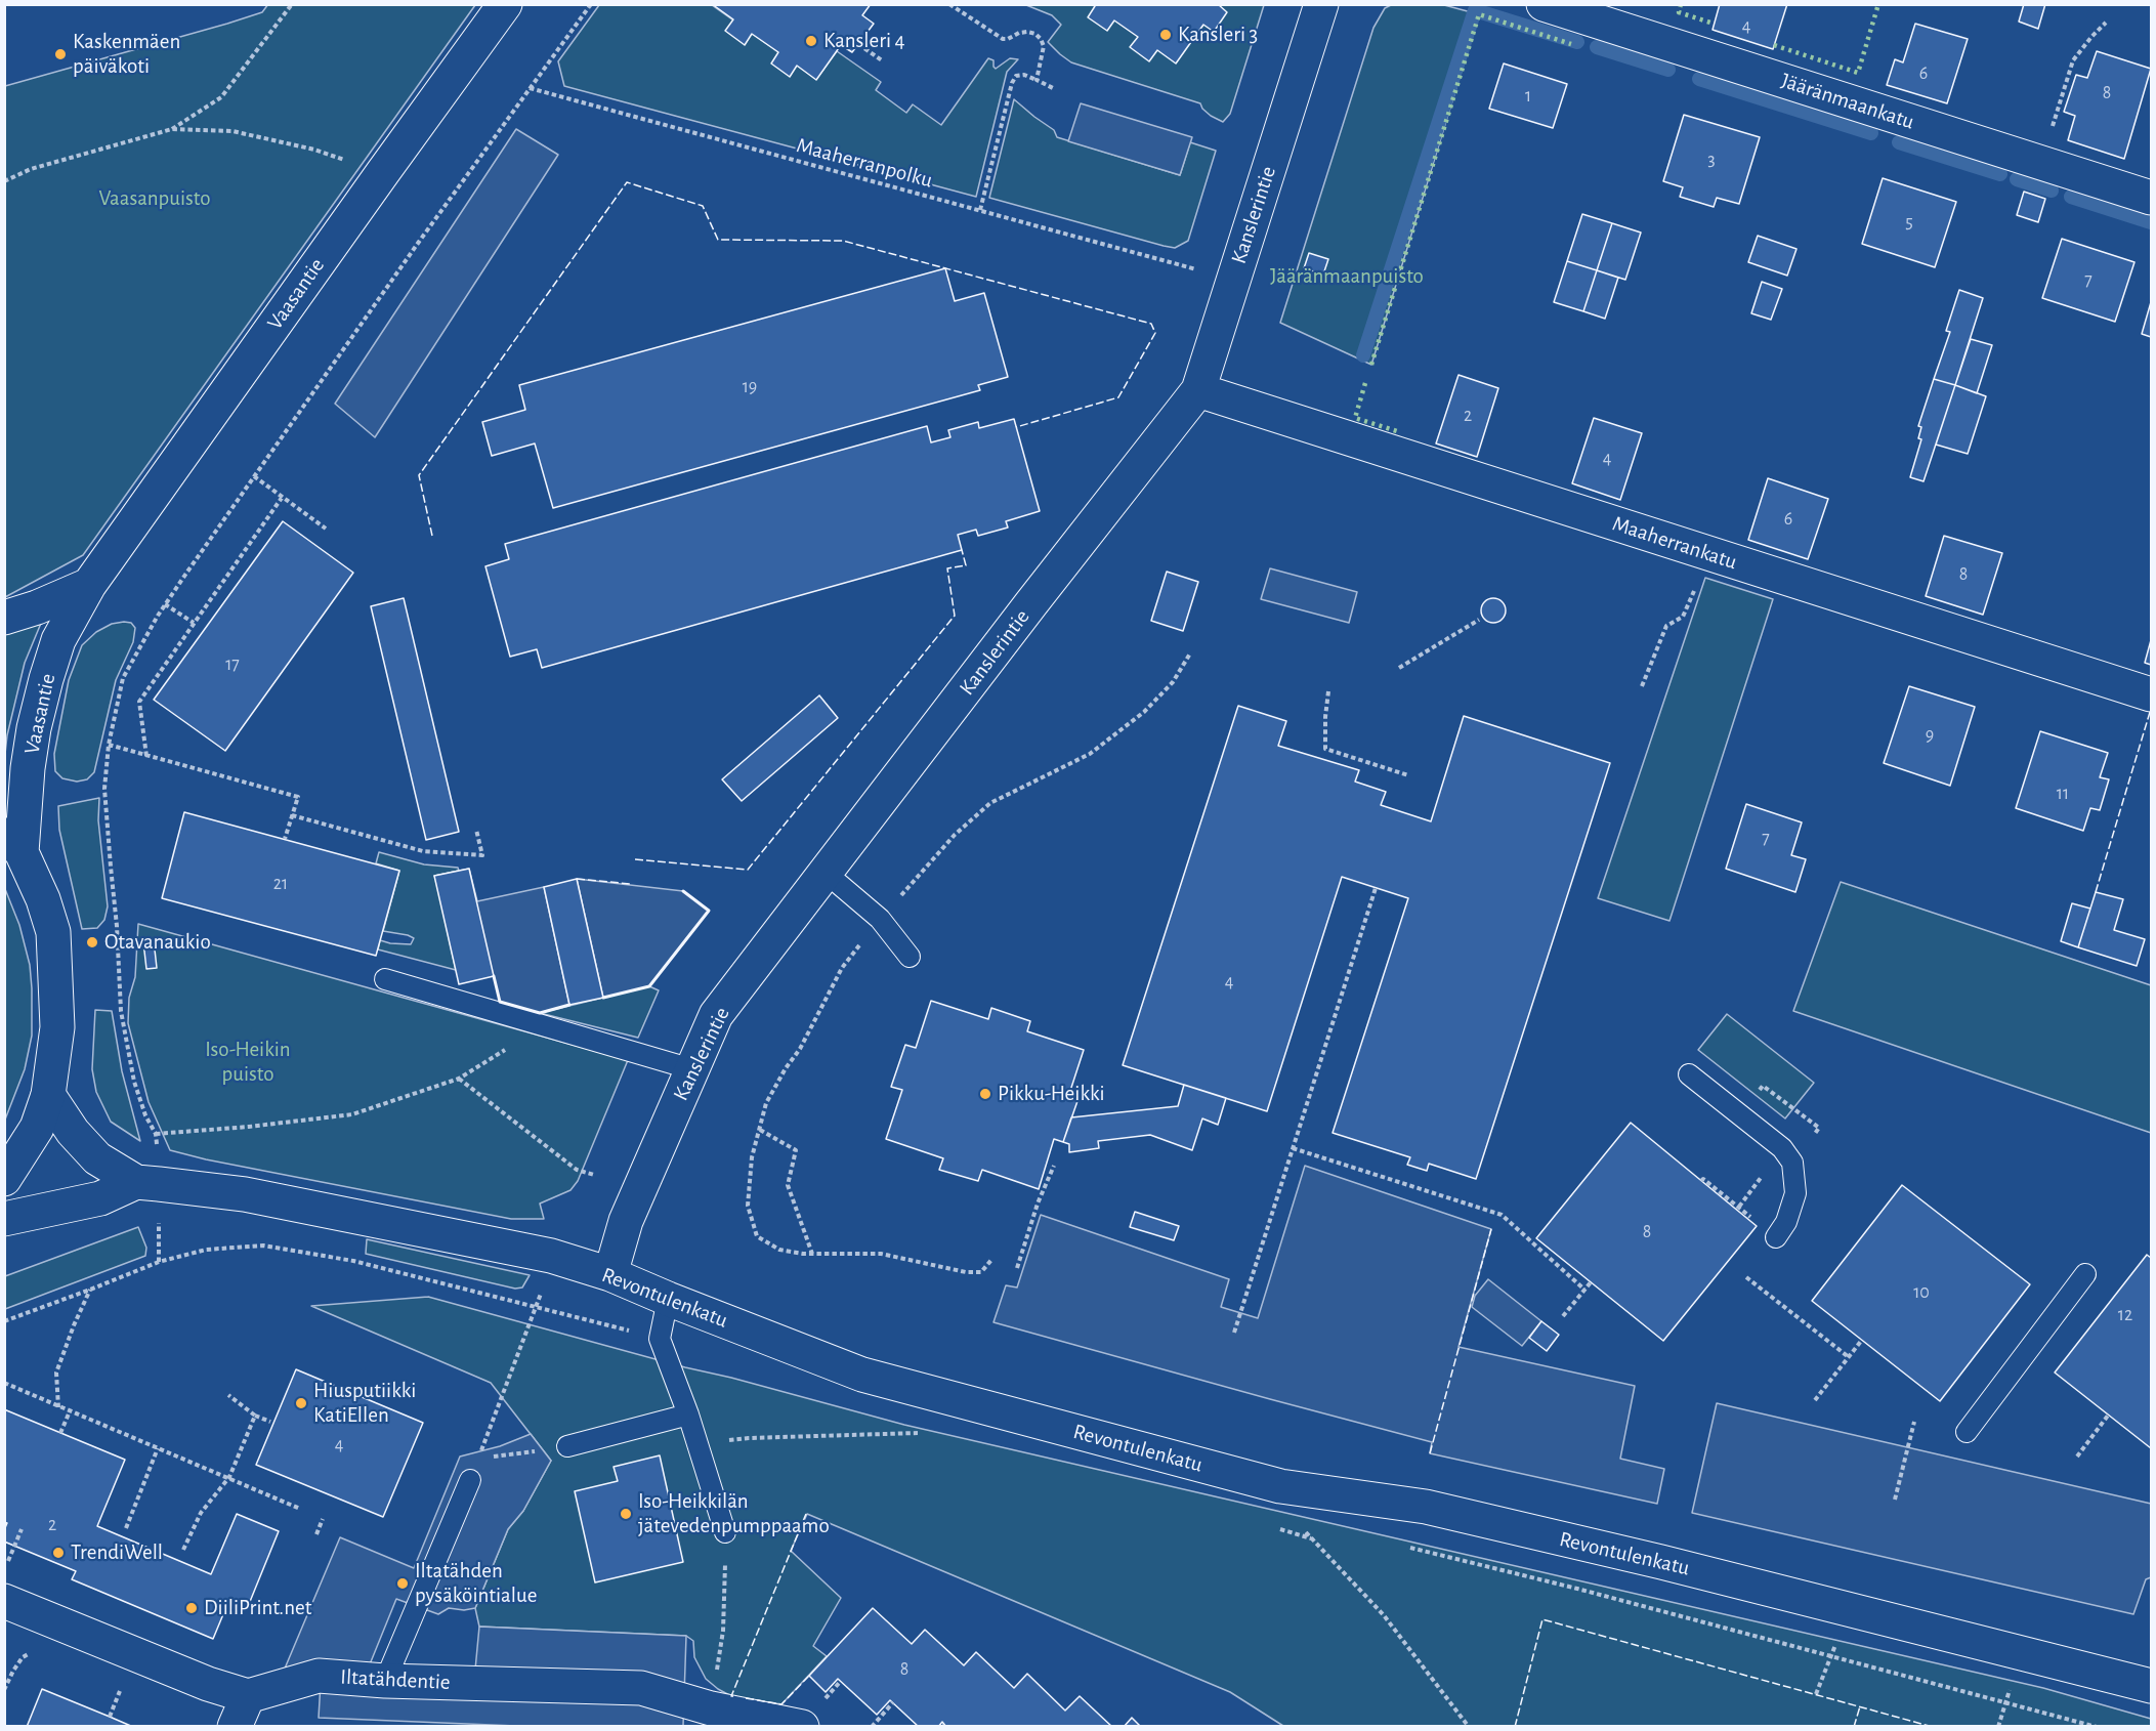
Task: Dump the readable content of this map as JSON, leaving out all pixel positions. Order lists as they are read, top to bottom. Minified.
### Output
{"streets":{"street":["Jääränmaankatu","Kanslerintie","Vaasantie","Maaherrankatu","Revontulenkatu","Iltatähdentie"],"path":["Maaherranpolku"]},"crossings":[["Kanslerintie","Maaherrankatu"],["Kanslerintie","Revontulenkatu"]],"parks":["Vaasanpuisto","Jääränmaanpuisto","Iso-Heikin puisto"],"places":["Kansleri 3","Kansleri 4","Kaskenmäen päiväkoti","Otavanaukio","Pikku-Heikki","Hiusputiikki KatiEllen","Iso-Heikkilän jätevedenpumppaamo","TrendiWell","Iltatähden pysäköintialue","DiiliPrint.net"],"house_numbers":["4","6","8","1","3","5","7","19","2","4","6","8","17","9","11","7","21","4","8","10","12","4","2","8"]}
